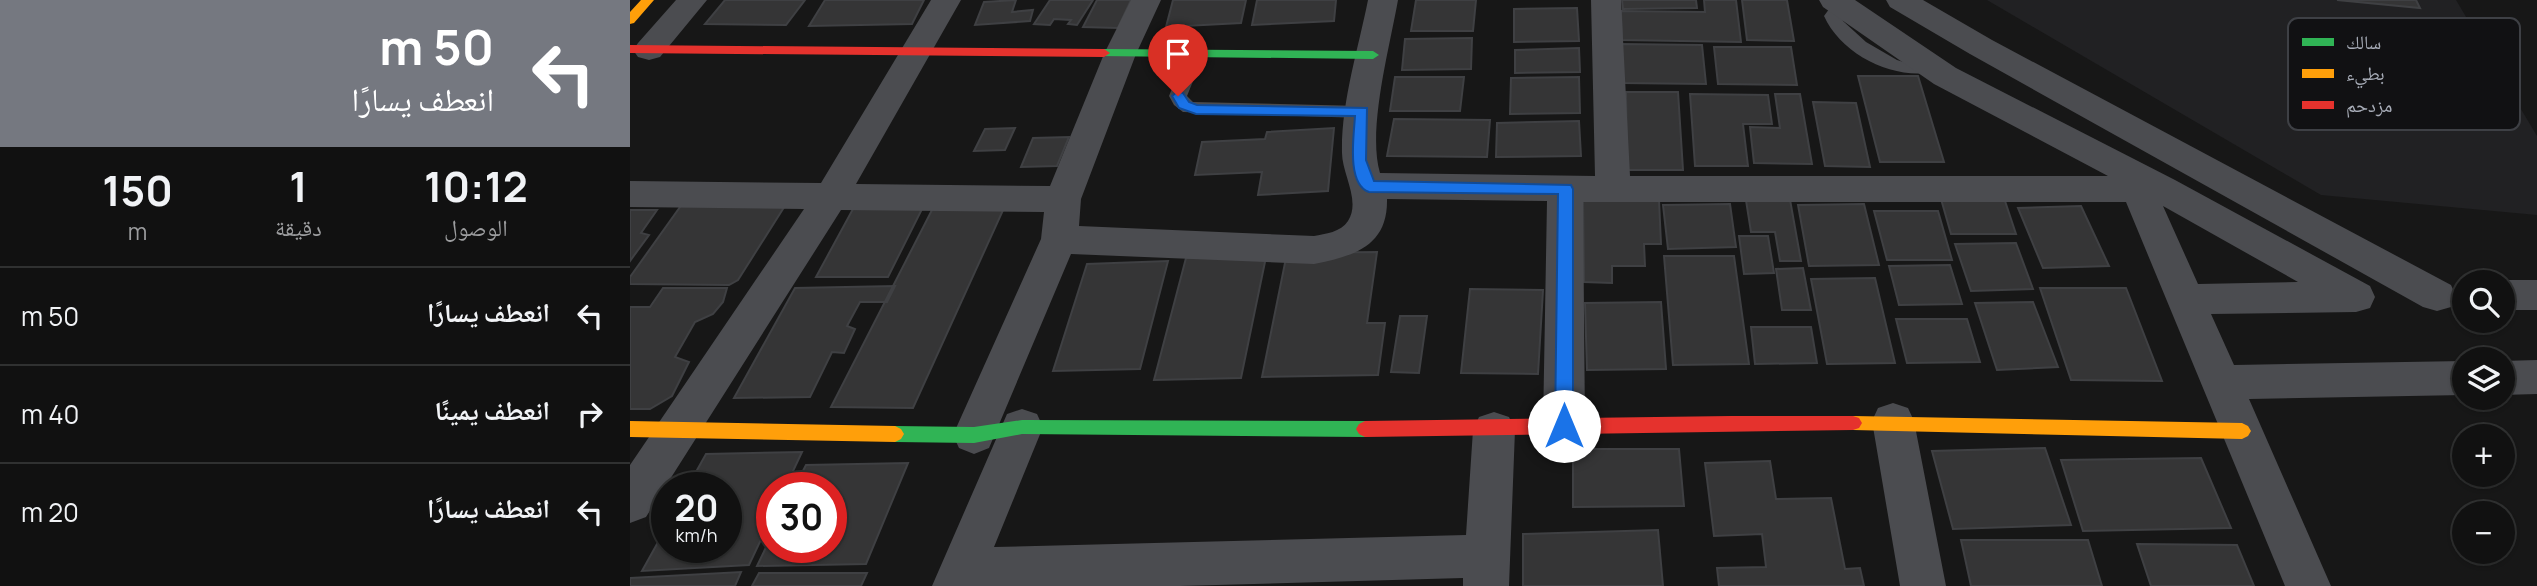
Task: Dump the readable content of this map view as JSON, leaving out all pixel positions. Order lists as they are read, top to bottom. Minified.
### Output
{"legend":["سالك","بطيء","مزدحم"],"page":{"turn":["50 m","انعطف يسارًا"],"eta":["10:12","الوصول","1","دقيقة","150","m"],"list":[{"name":"انعطف يسارًا","value":"50 m"},{"name":"انعطف يمينًا","value":"40 m"},{"name":"انعطف يسارًا","value":"20 m"}],"map_buttons":["+","−"],"speed":"20 km/h","limit":"30"}}
